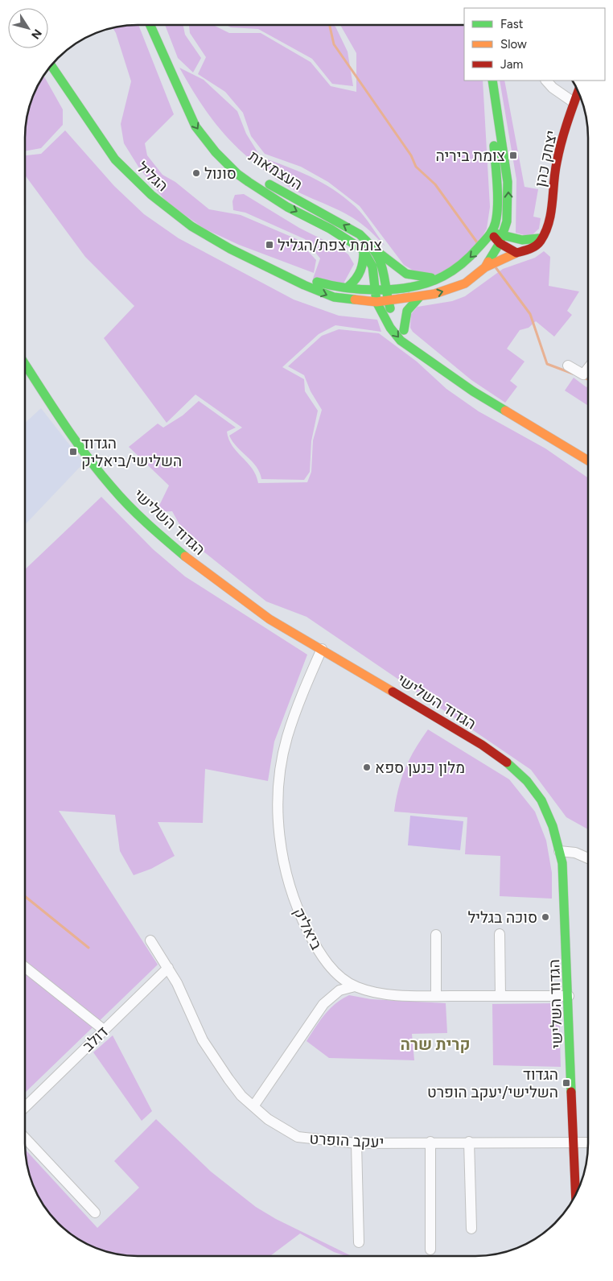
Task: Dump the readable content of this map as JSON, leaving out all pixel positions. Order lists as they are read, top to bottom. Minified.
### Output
{"streets":{"street":["יצחק כהן","העצמאות","הגליל","הגדוד השלישי","ביאליק","דולב","יעקב הופרט"]},"crossings":[["העצמאות","הגליל"],["הגדוד השלישי","ביאליק"],["הגדוד השלישי","יעקב הופרט"],["דולב","יעקב הופרט"]],"districts":["קרית שרה"],"places":{"transit":["צומת ביריה","צומת צפת/הגליל","הגדוד השלישי/ביאליק","הגדוד השלישי/יעקב הופרט"],"other":["סונול","מלון כנען ספא","סוכה בגליל"]},"legend":["Fast","Slow","Jam"],"north":"bottom right"}
